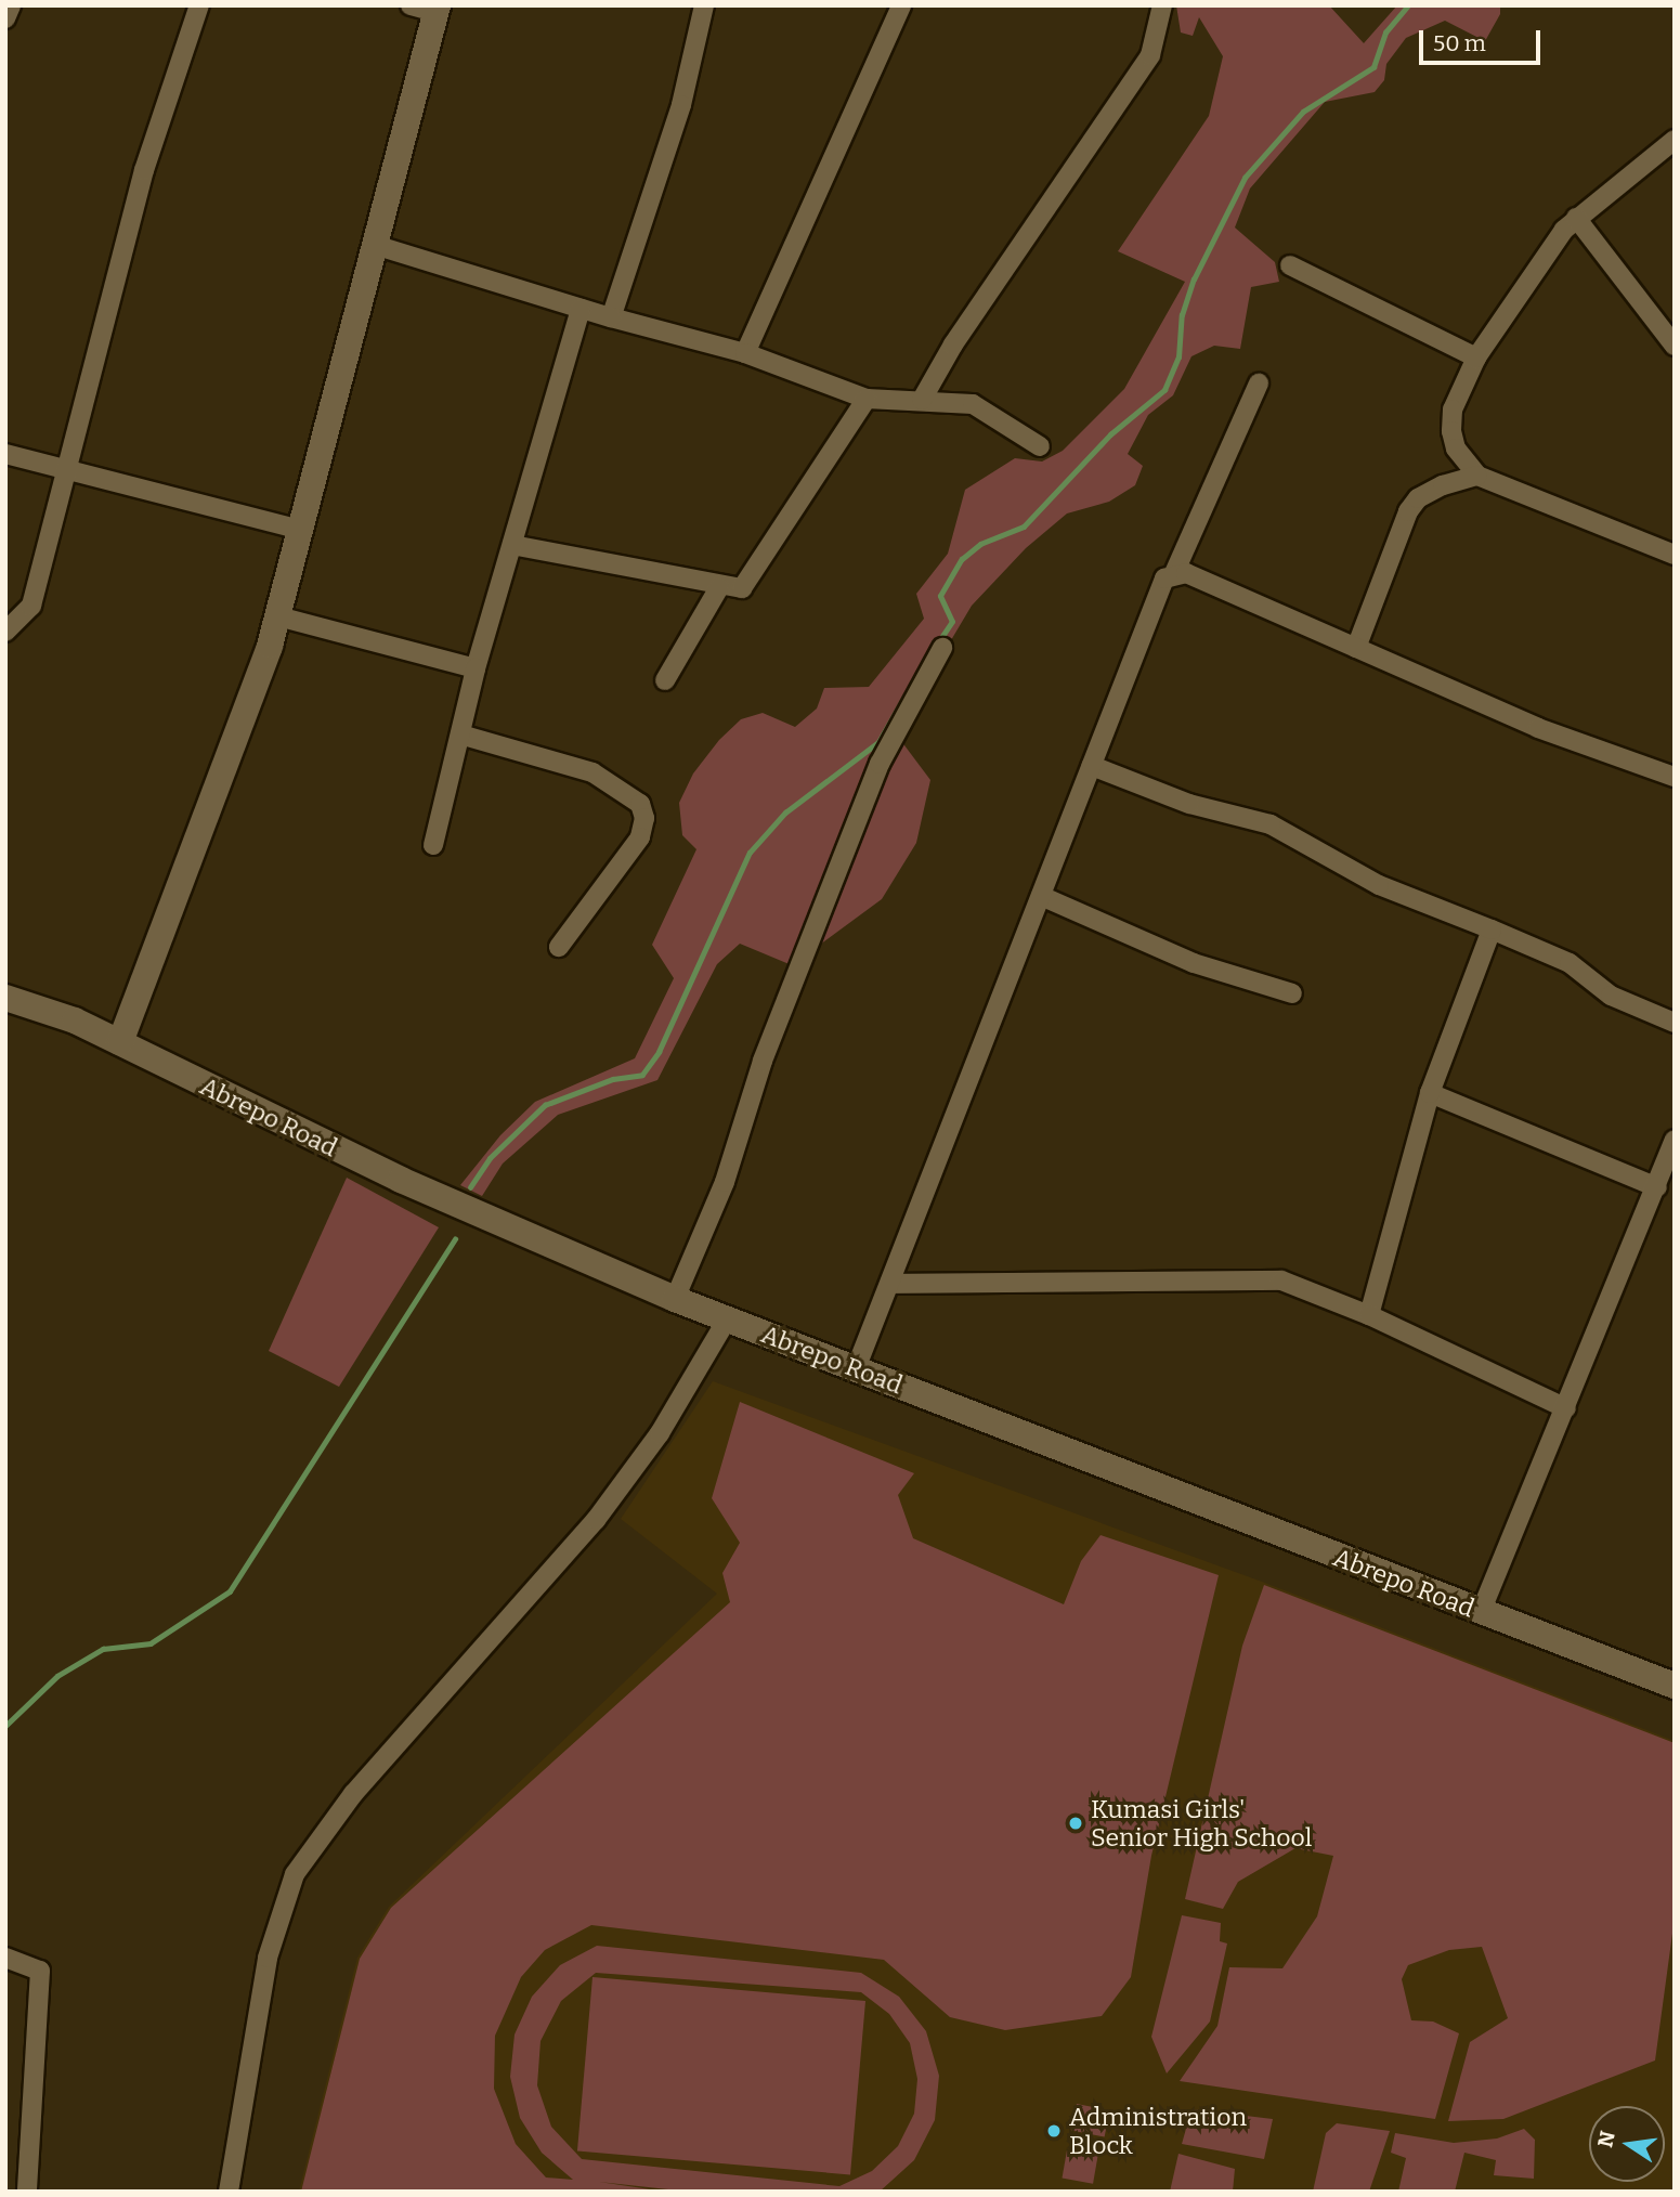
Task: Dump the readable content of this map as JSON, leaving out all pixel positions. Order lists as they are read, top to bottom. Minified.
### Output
{"streets":{"main road":["Abrepo Road"]},"places":["Kumasi Girls' Senior High School","Administration Block"],"scale_bar":"50 m","north":"left"}
